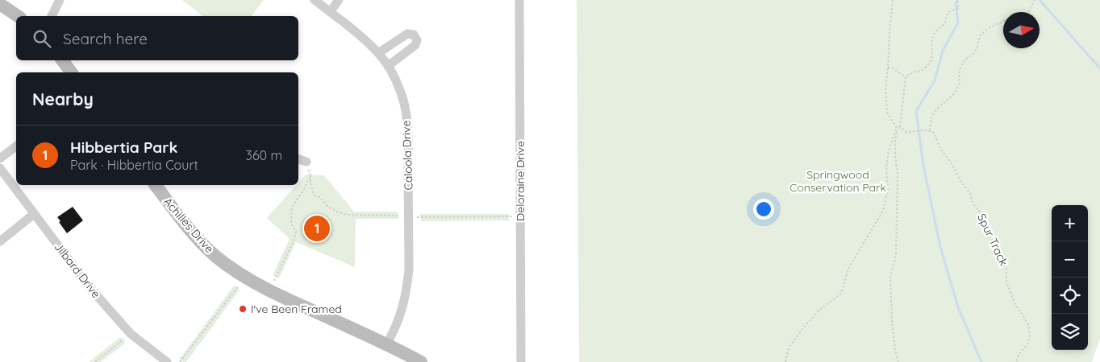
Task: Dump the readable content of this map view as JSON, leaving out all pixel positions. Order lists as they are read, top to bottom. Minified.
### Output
{"streets":{"street":["Caloola Drive","Deloraine Drive","Achilles Drive","Jilbard Drive"],"path":["Spur Track"]},"crossings":[["Caloola Drive","Achilles Drive"]],"parks":["Springwood Conservation Park"],"places":["I've Been Framed"],"north":"right","page":{"search":"Search here","heading":"Nearby","list":[{"mark":"1","name":"Hibbertia Park","note":"Park · Hibbertia Court","value":"360 m"}],"map_buttons":["+","−"],"pins":"1"}}
